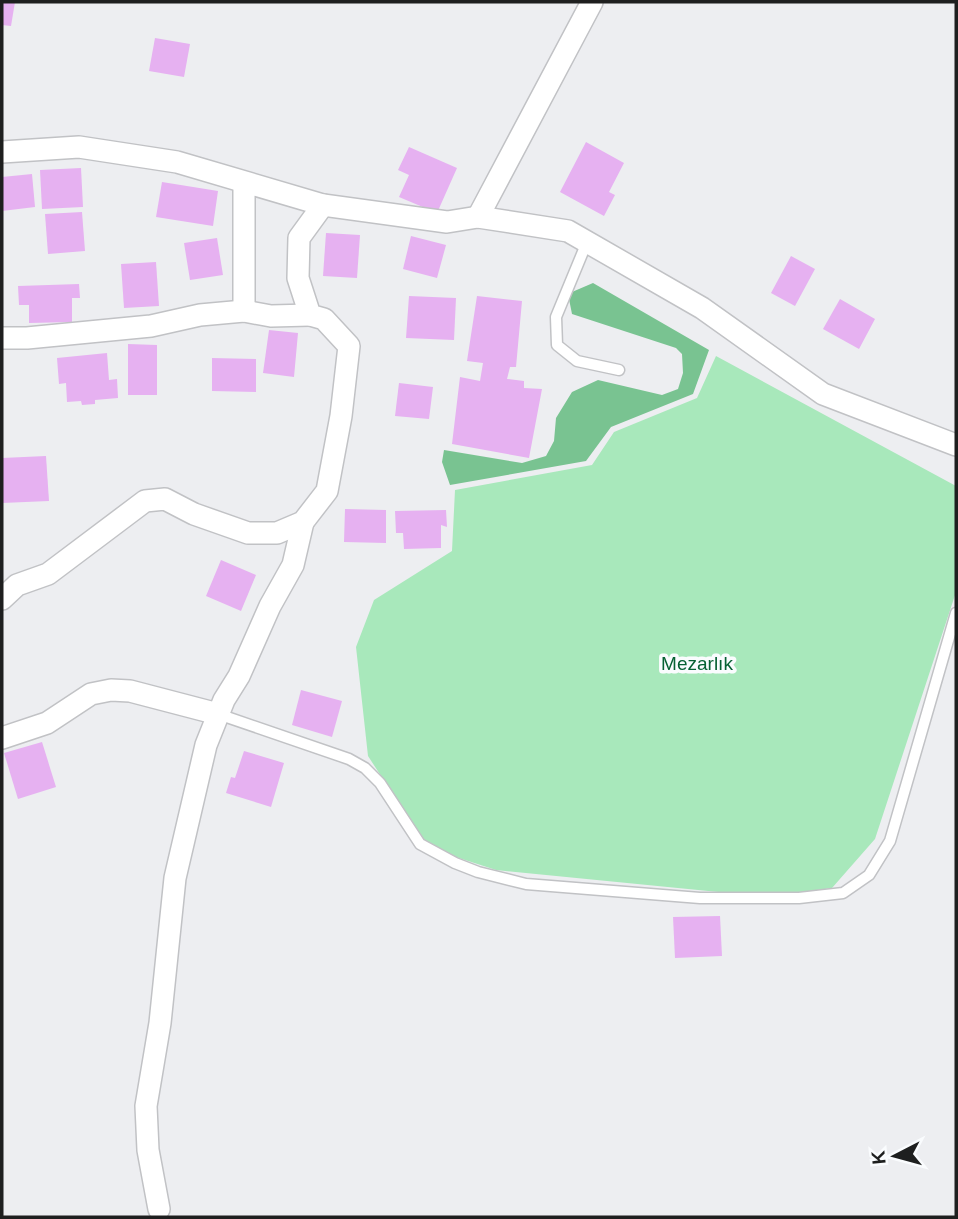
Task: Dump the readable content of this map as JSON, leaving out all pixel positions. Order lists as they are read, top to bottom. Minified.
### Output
{"parks":["Mezarlık"],"north":"left"}
